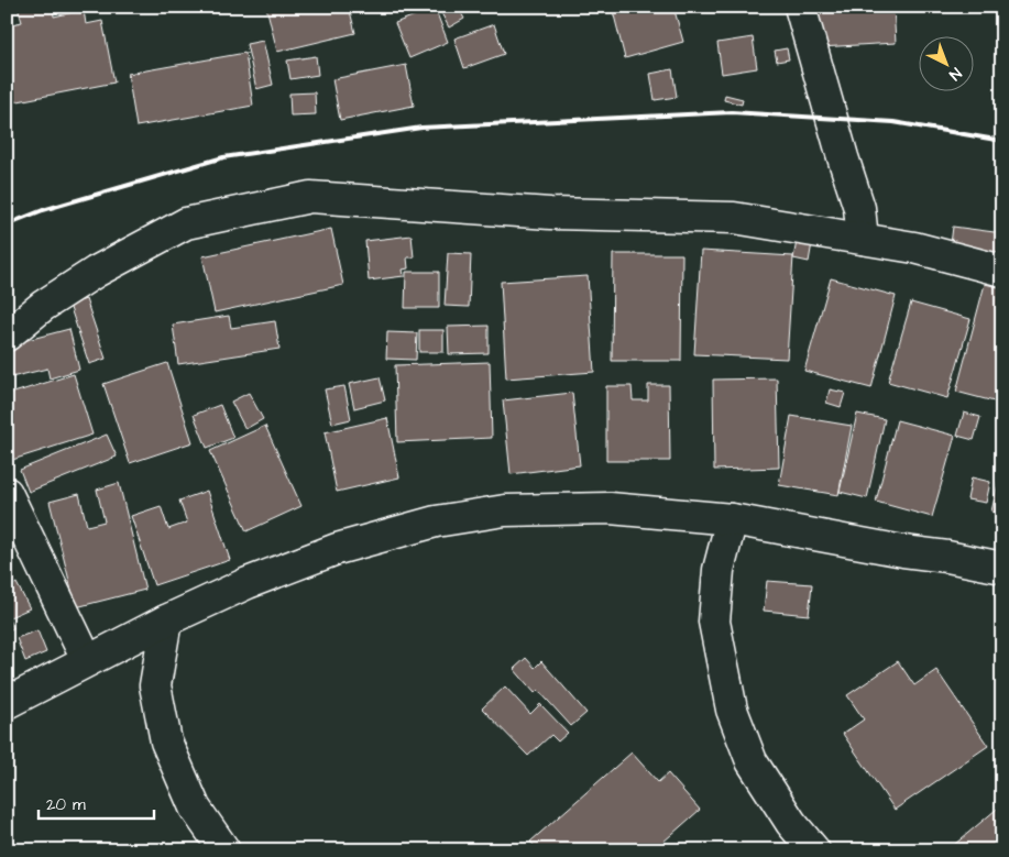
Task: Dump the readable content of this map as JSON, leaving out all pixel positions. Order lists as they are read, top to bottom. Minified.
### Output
{"scale_bar":"20 m","north":"bottom right"}
